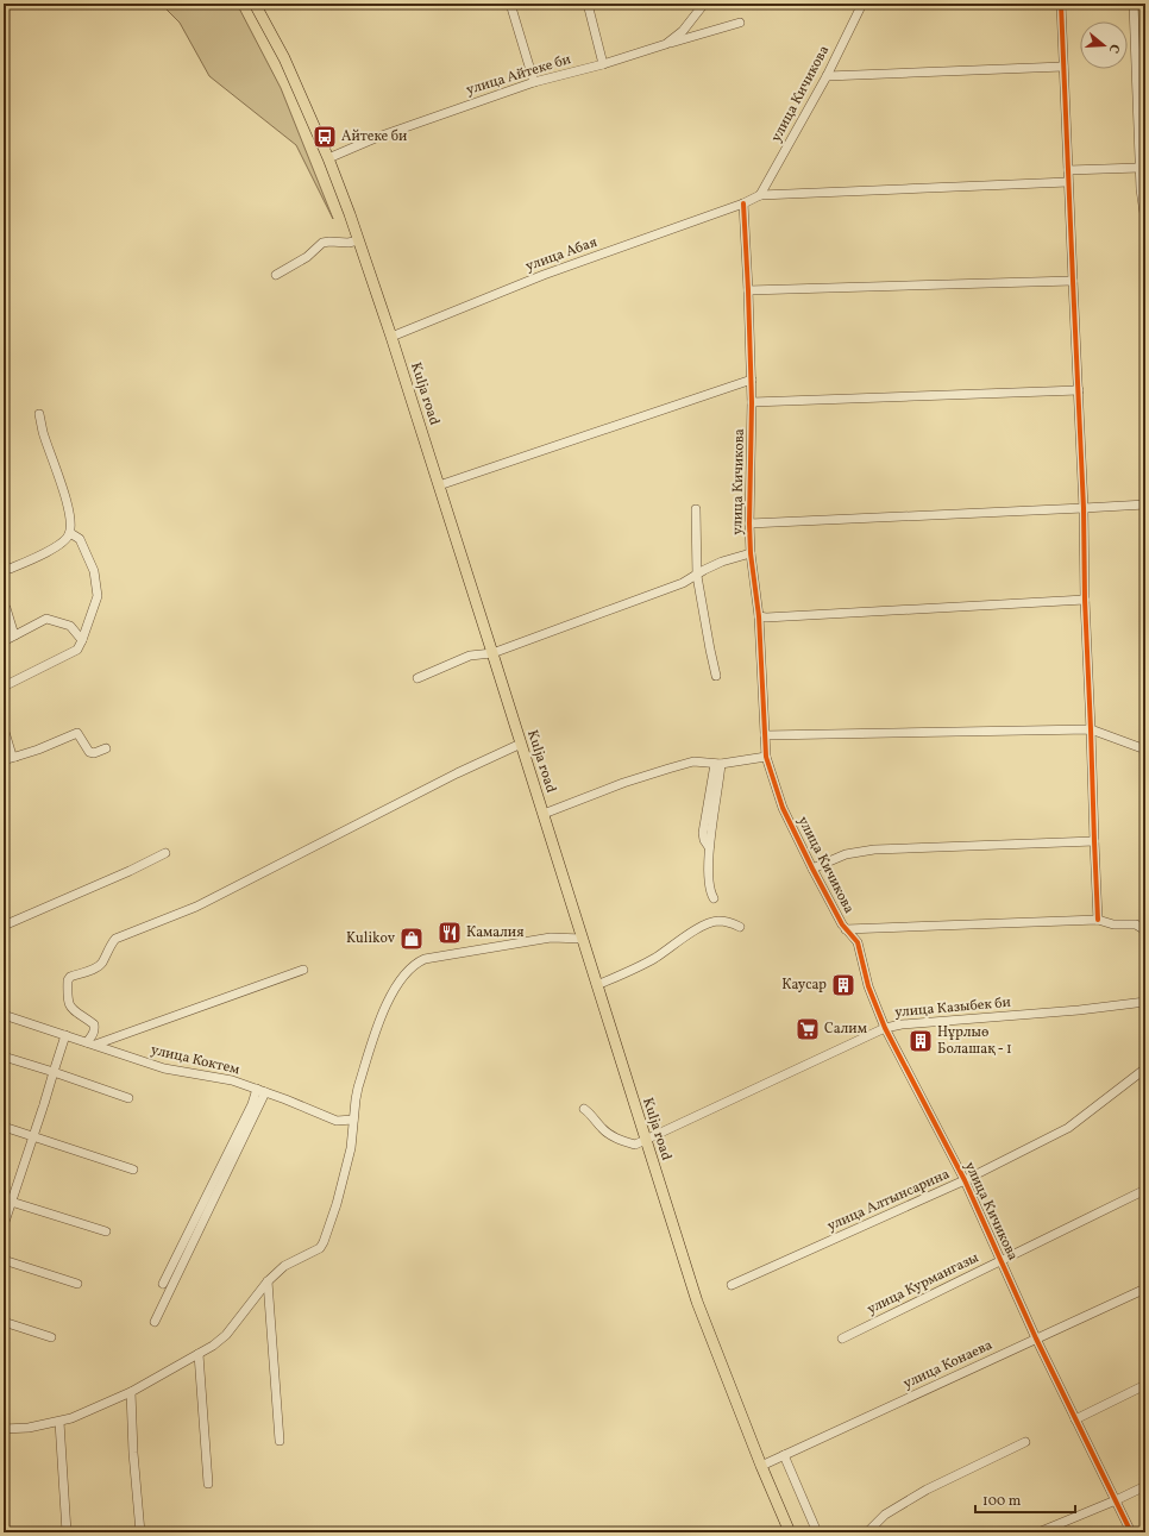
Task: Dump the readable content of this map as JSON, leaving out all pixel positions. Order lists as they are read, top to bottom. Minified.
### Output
{"streets":{"main road":["Kulja road"],"street":["улица Айтеке би","улица Кичикова","улица Абая","улица Казыбек би","улица Коктем","улица Алтынсарина","улица Курмангазы","улица Конаева"]},"crossings":[["улица Айтеке би","Kulja road"],["улица Кичикова","улица Абая"],["улица Кичикова","улица Казыбек би"],["улица Кичикова","улица Алтынсарина"],["улица Кичикова","улица Курмангазы"],["улица Кичикова","улица Конаева"],["улица Абая","Kulja road"],["Kulja road","улица Казыбек би"],["Kulja road","улица Конаева"]],"places":{"bus stop":["Айтеке би"],"restaurant":["Камалия"],"shop":["Kulikov"],"building":["Каусар","Нұрлыө Болашақ - 1"],"supermarket":["Салим"]},"scale_bar":"100 m","north":"right"}
